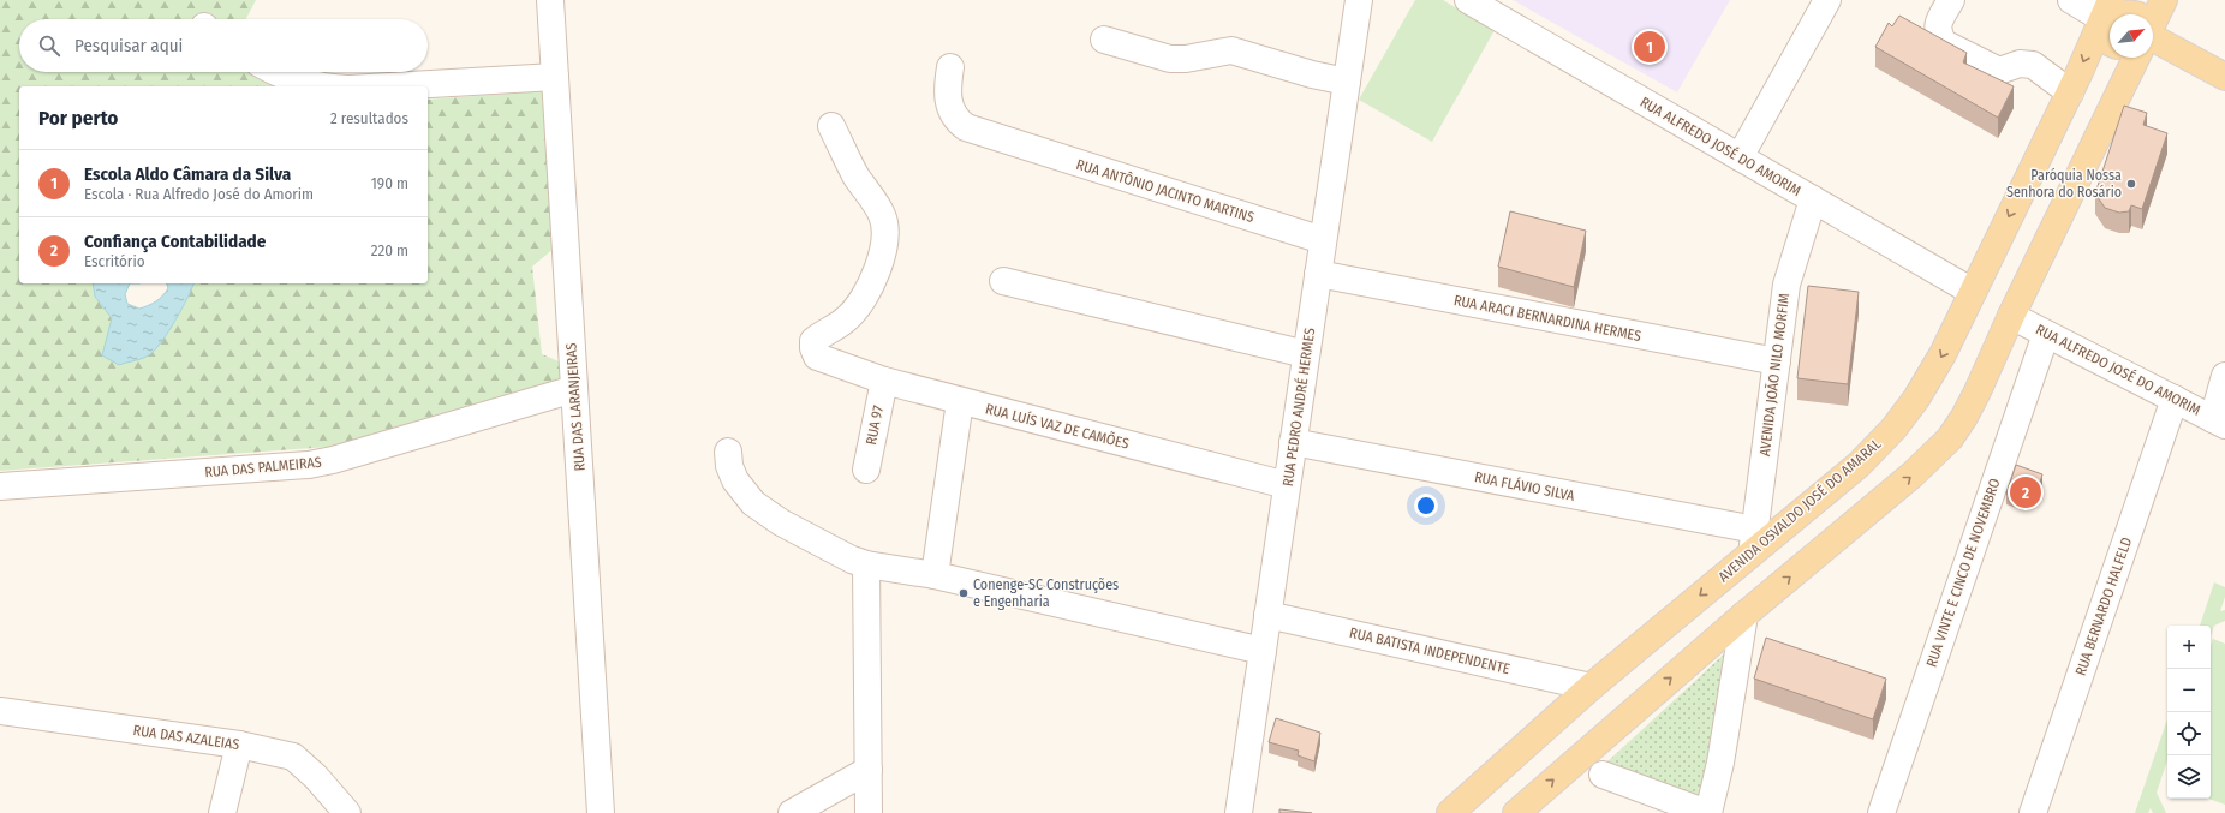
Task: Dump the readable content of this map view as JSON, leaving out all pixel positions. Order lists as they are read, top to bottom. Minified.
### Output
{"streets":{"main road":["AVENIDA OSVALDO JOSÉ DO AMARAL"],"street":["RUA ALFREDO JOSÉ DO AMORIM","RUA ANTÔNIO JACINTO MARTINS","RUA ARACI BERNARDINA HERMES","AVENIDA JOÃO NILO MORFIM","RUA DAS LARANJEIRAS","RUA PEDRO ANDRÉ HERMES","RUA 97","RUA LUÍS VAZ DE CAMÕES","RUA DAS PALMEIRAS","RUA FLÁVIO SILVA","RUA VINTE E CINCO DE NOVEMBRO","RUA BERNARDO HALFELD","RUA BATISTA INDEPENDENTE","RUA DAS AZALEIAS"]},"crossings":[["RUA ALFREDO JOSÉ DO AMORIM","AVENIDA JOÃO NILO MORFIM"],["RUA ALFREDO JOSÉ DO AMORIM","AVENIDA OSVALDO JOSÉ DO AMARAL"],["RUA ALFREDO JOSÉ DO AMORIM","RUA VINTE E CINCO DE NOVEMBRO"],["RUA ALFREDO JOSÉ DO AMORIM","RUA BERNARDO HALFELD"],["RUA ANTÔNIO JACINTO MARTINS","RUA PEDRO ANDRÉ HERMES"],["RUA ARACI BERNARDINA HERMES","AVENIDA JOÃO NILO MORFIM"],["RUA ARACI BERNARDINA HERMES","RUA PEDRO ANDRÉ HERMES"],["AVENIDA JOÃO NILO MORFIM","RUA FLÁVIO SILVA"],["AVENIDA JOÃO NILO MORFIM","AVENIDA OSVALDO JOSÉ DO AMARAL"],["RUA DAS LARANJEIRAS","RUA DAS PALMEIRAS"],["RUA PEDRO ANDRÉ HERMES","RUA LUÍS VAZ DE CAMÕES"],["RUA PEDRO ANDRÉ HERMES","RUA FLÁVIO SILVA"],["RUA PEDRO ANDRÉ HERMES","RUA BATISTA INDEPENDENTE"],["RUA 97","RUA LUÍS VAZ DE CAMÕES"],["RUA FLÁVIO SILVA","AVENIDA OSVALDO JOSÉ DO AMARAL"],["AVENIDA OSVALDO JOSÉ DO AMARAL","RUA BATISTA INDEPENDENTE"]],"places":["Paróquia Nossa Senhora do Rosário","Conenge-SC Construções e Engenharia"],"north":"top right","page":{"search":"Pesquisar aqui","pins":["1","2"],"heading":["Por perto","2 resultados"],"list":[{"mark":"1","name":"Escola Aldo Câmara da Silva","note":"Escola · Rua Alfredo José do Amorim","value":"190 m"},{"mark":"2","name":"Confiança Contabilidade","note":"Escritório","value":"220 m"}],"map_buttons":["+","−"]}}
